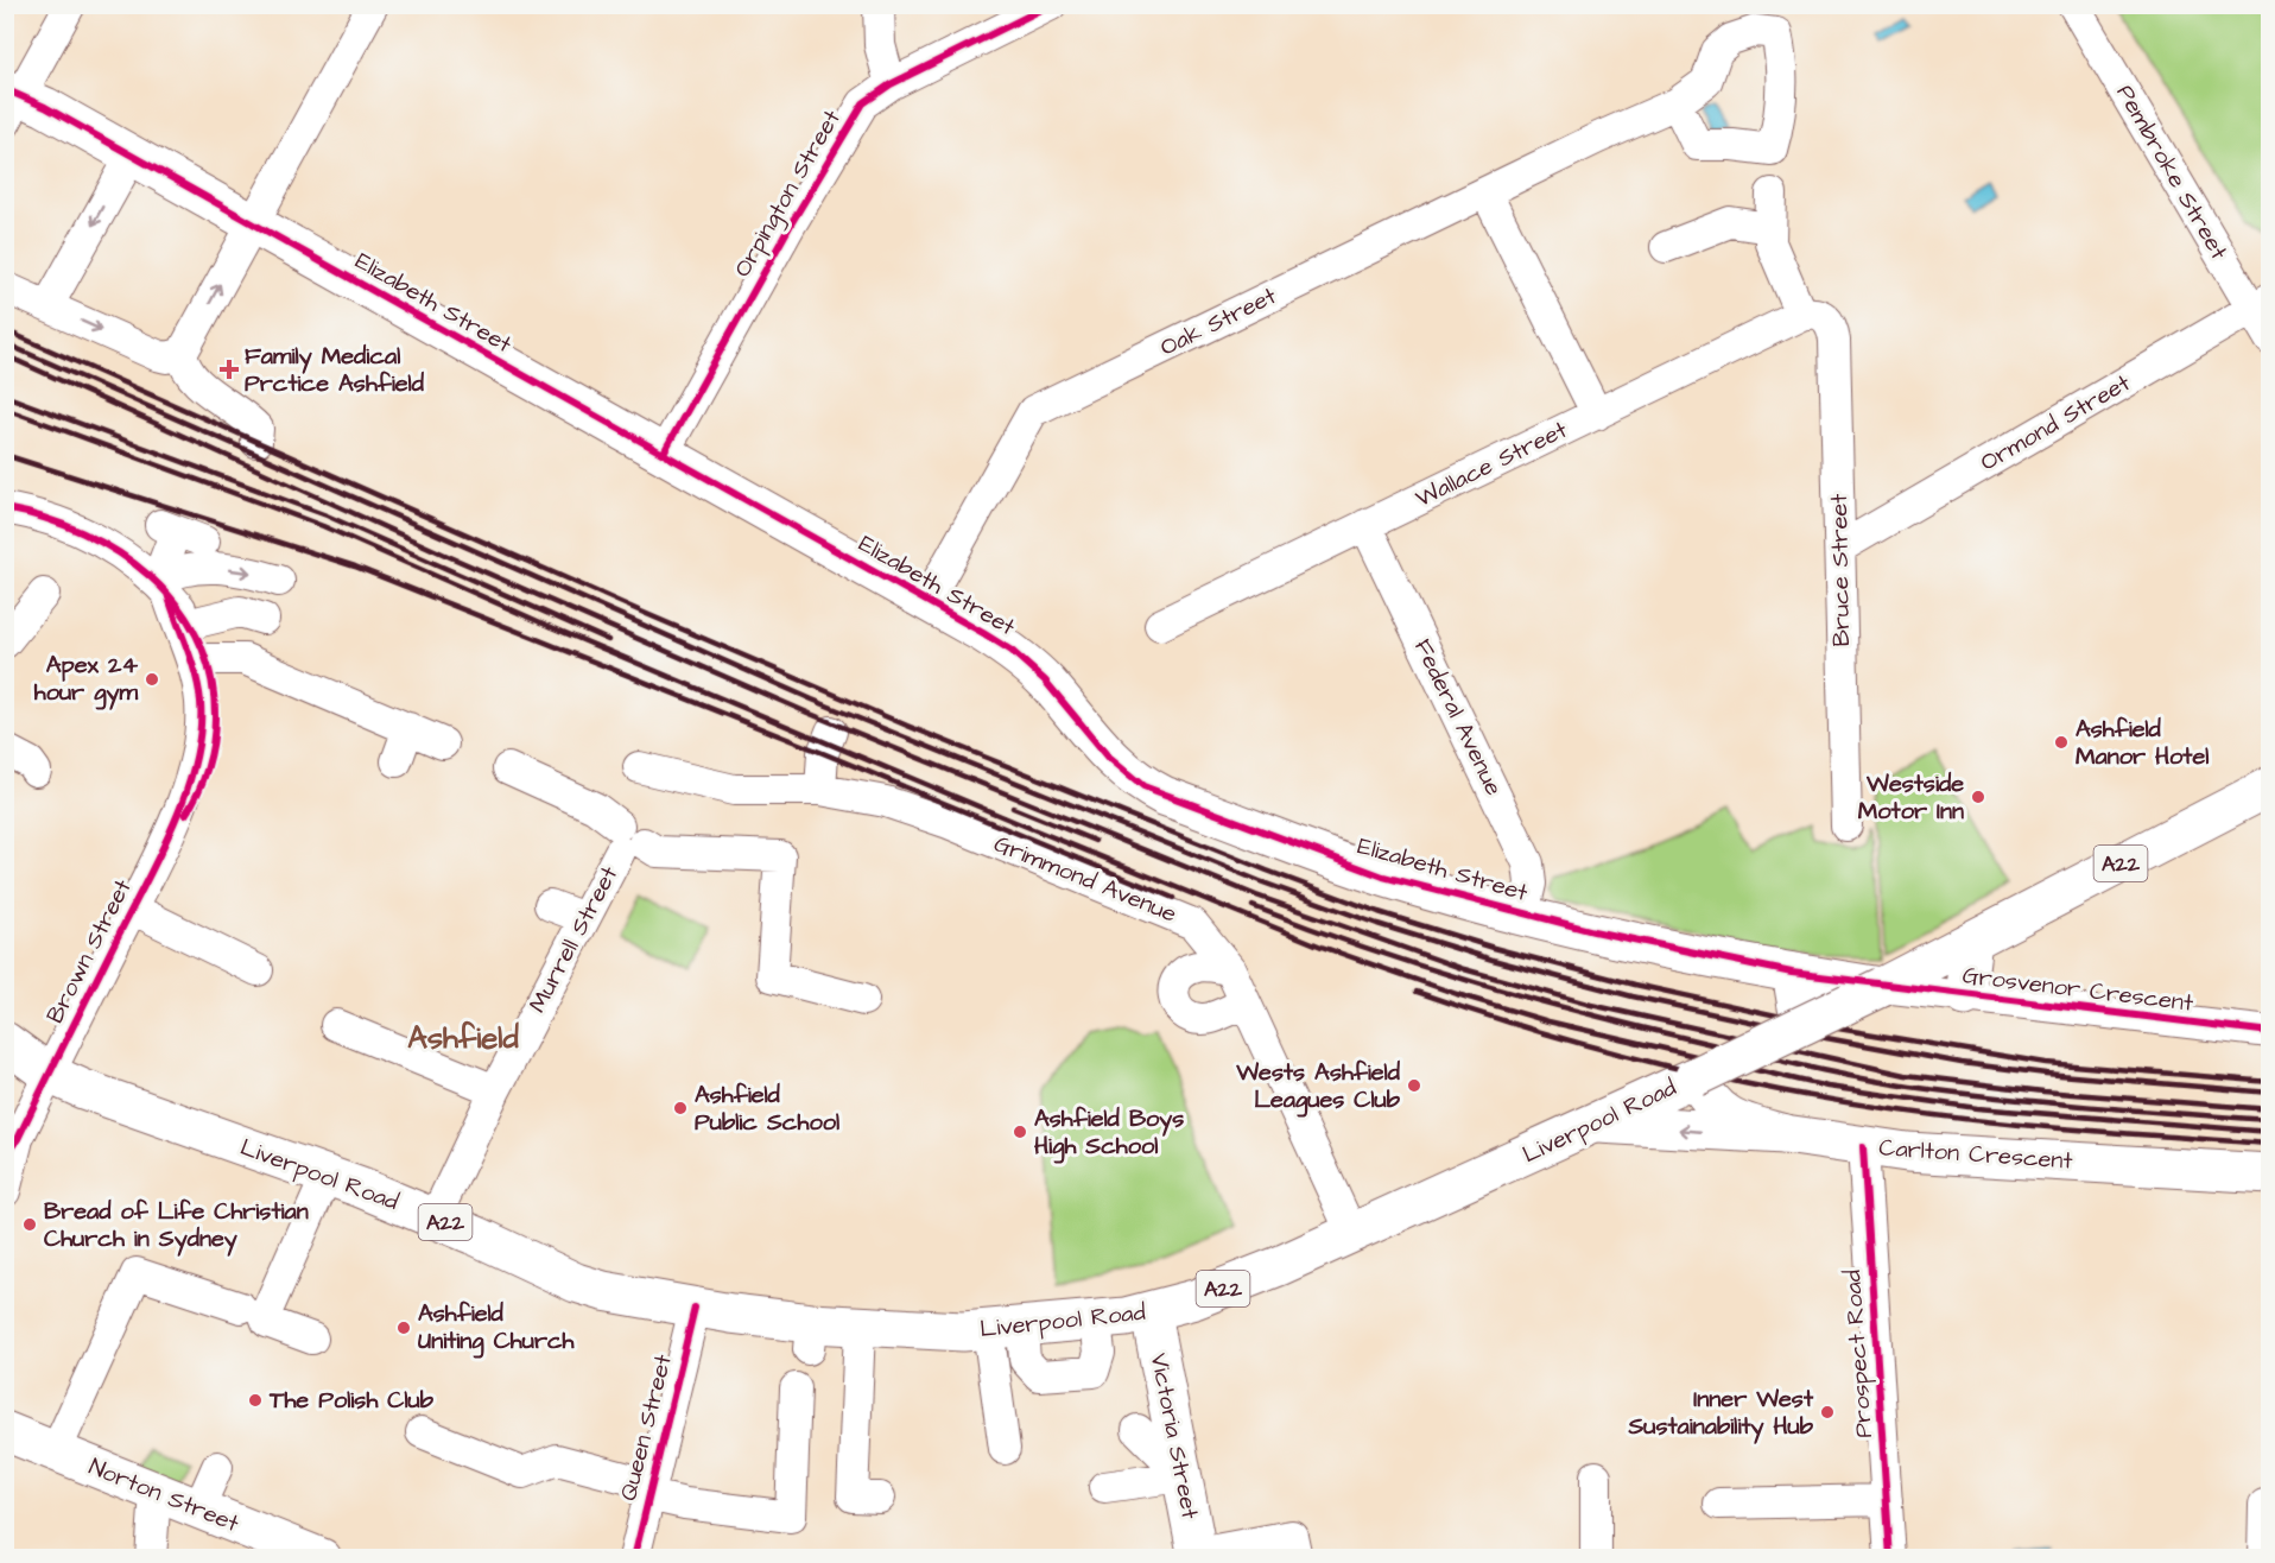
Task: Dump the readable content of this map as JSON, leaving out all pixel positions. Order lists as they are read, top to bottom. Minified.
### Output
{"streets":{"main road":["Elizabeth Street","A22","Liverpool Road","Carlton Crescent","Victoria Street","Norton Street"],"street":["Pembroke Street","Orpington Street","Oak Street","Ormond Street","Wallace Street","Bruce Street","Federal Avenue","Grimmond Avenue","Murrell Street","Brown Street","Grosvenor Crescent","Prospect Road","Queen Street"]},"crossings":[["Pembroke Street","Ormond Street"],["Orpington Street","Elizabeth Street"],["Elizabeth Street","Oak Street"],["Elizabeth Street","Federal Avenue"],["Elizabeth Street","Grosvenor Crescent"],["Elizabeth Street","Liverpool Road"],["Oak Street","Bruce Street"],["Ormond Street","Bruce Street"],["Wallace Street","Bruce Street"],["Wallace Street","Federal Avenue"],["Grimmond Avenue","Liverpool Road"],["Murrell Street","Liverpool Road"],["Brown Street","Liverpool Road"],["Grosvenor Crescent","Liverpool Road"],["Liverpool Road","Carlton Crescent"],["Liverpool Road","Queen Street"],["Liverpool Road","Victoria Street"],["Carlton Crescent","Prospect Road"]],"districts":["Ashfield"],"places":{"health":["Family Medical Prctice Ashfield"],"other":["Apex 24 hour gym","Ashfield Manor Hotel","Westside Motor Inn","Wests Ashfield Leagues Club","Ashfield Public School","Ashfield Boys High School","Bread of Life Christian Church in Sydney","Ashfield Uniting Church","The Polish Club","Inner West Sustainability Hub"]}}
